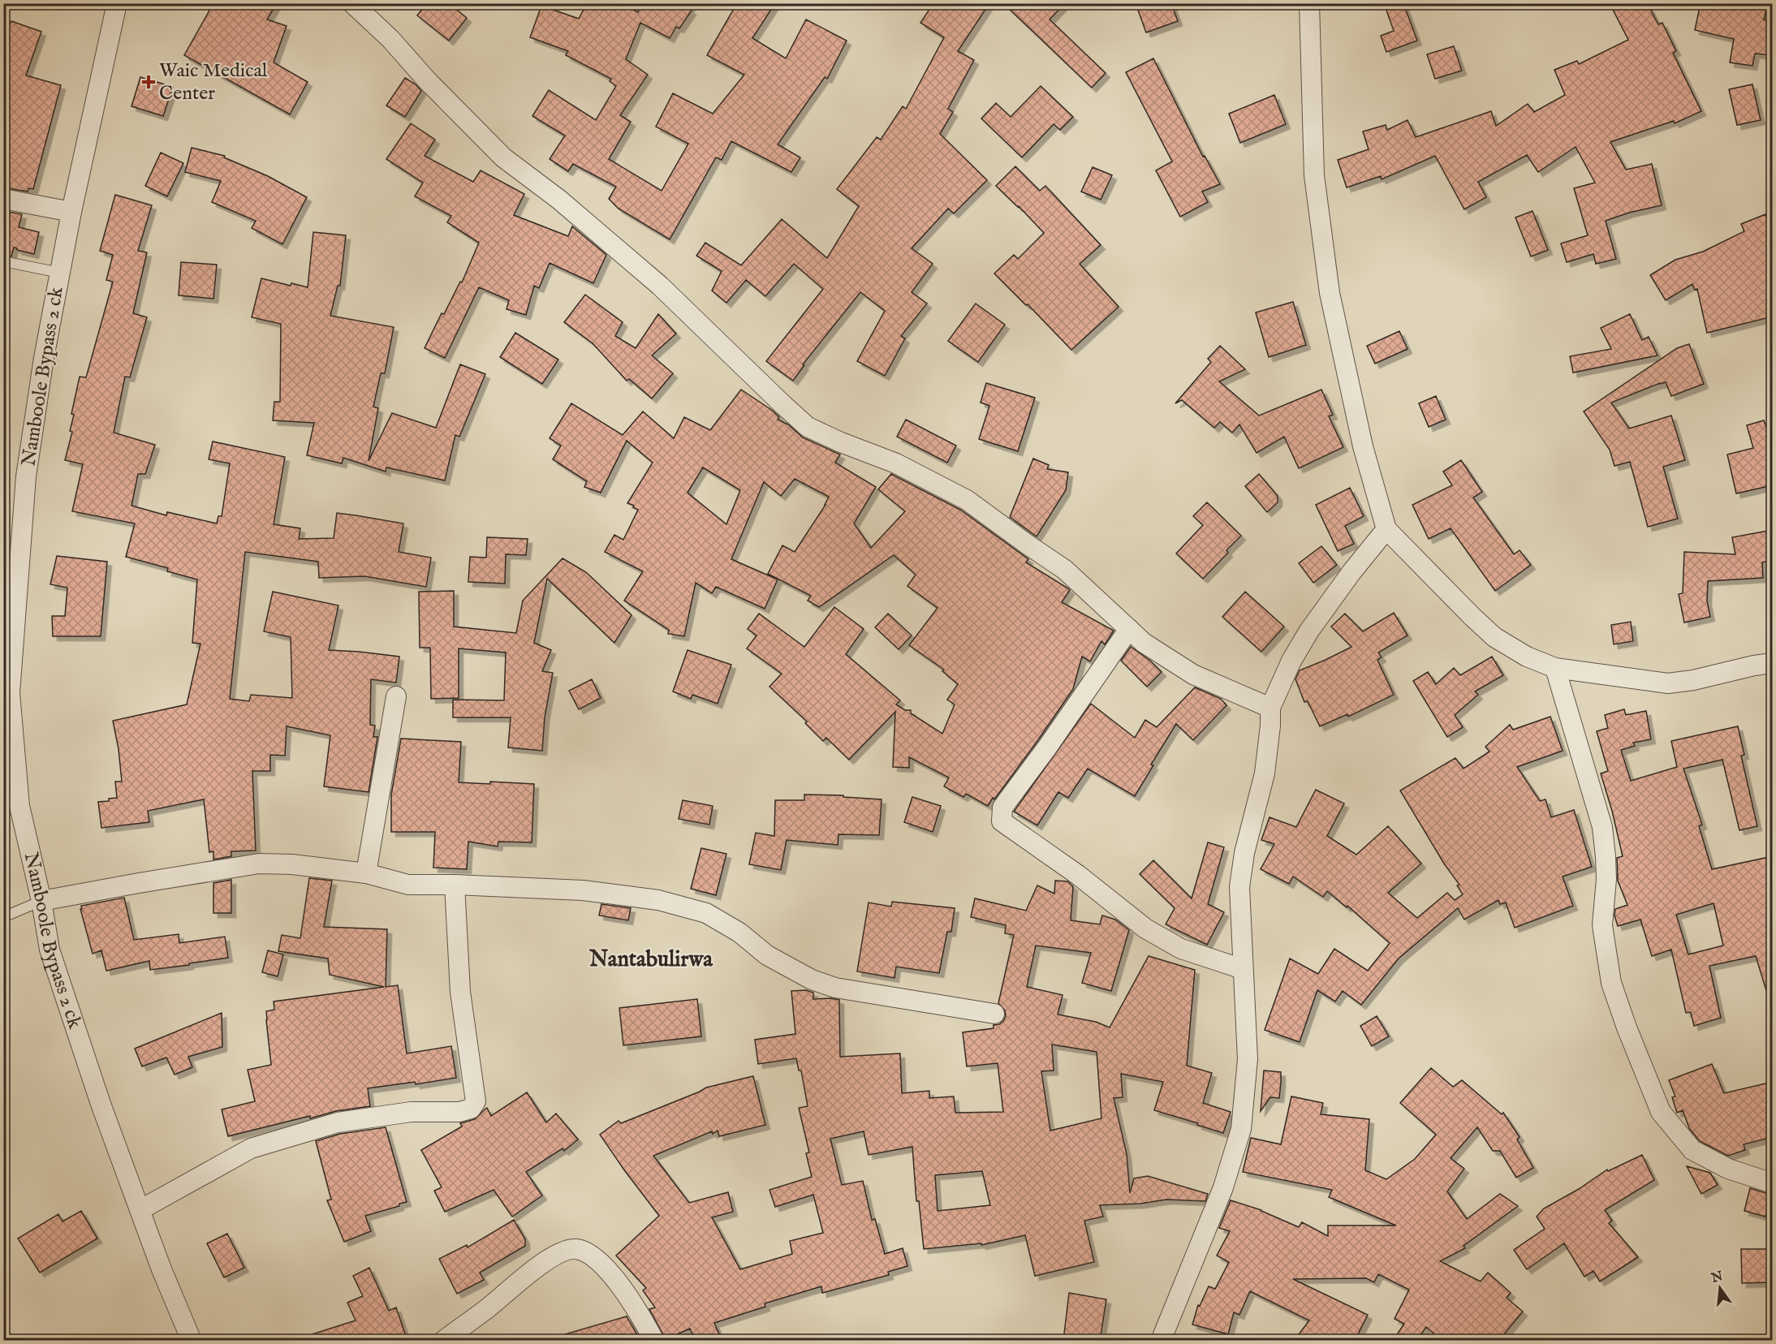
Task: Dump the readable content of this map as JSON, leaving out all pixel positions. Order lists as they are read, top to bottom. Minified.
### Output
{"streets":{"street":["Namboole Bypass 2 ck"]},"districts":["Nantabulirwa"],"places":{"health":["Waic Medical Center"]},"north":"top"}
